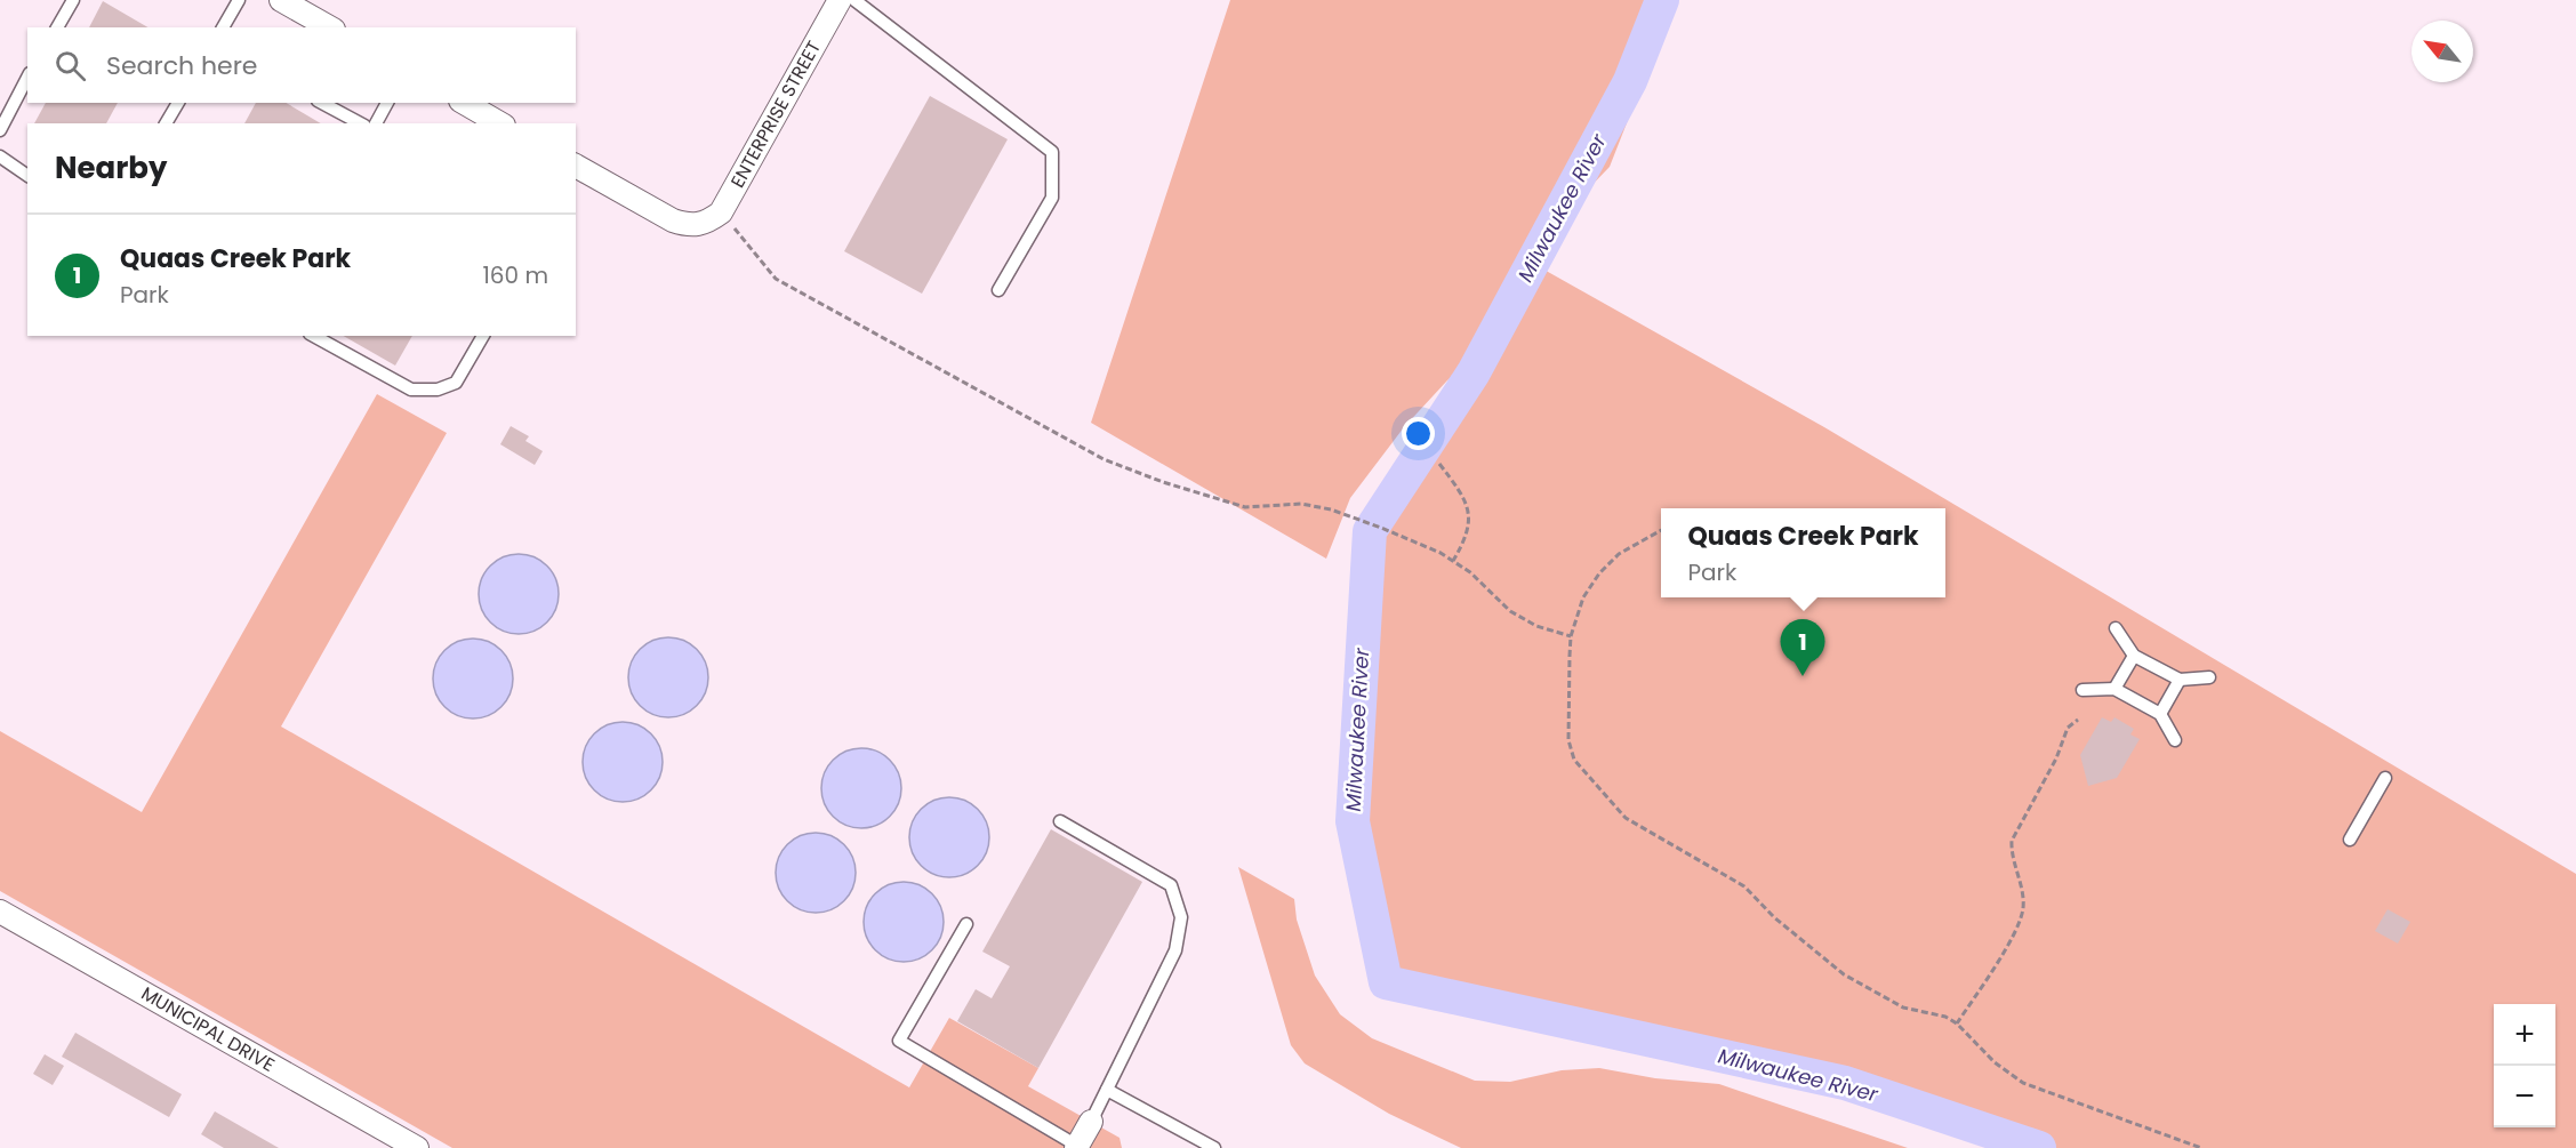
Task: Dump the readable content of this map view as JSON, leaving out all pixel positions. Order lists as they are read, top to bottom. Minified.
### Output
{"streets":{"street":["ENTERPRISE STREET","MUNICIPAL DRIVE"]},"water":["Milwaukee River"],"north":"top left","page":{"search":"Search here","heading":"Nearby","list":[{"mark":"1","name":"Quaas Creek Park","note":"Park","value":"160 m"}],"popup":["Quaas Creek Park","Park"],"pins":"1","map_buttons":["+","−"]}}
